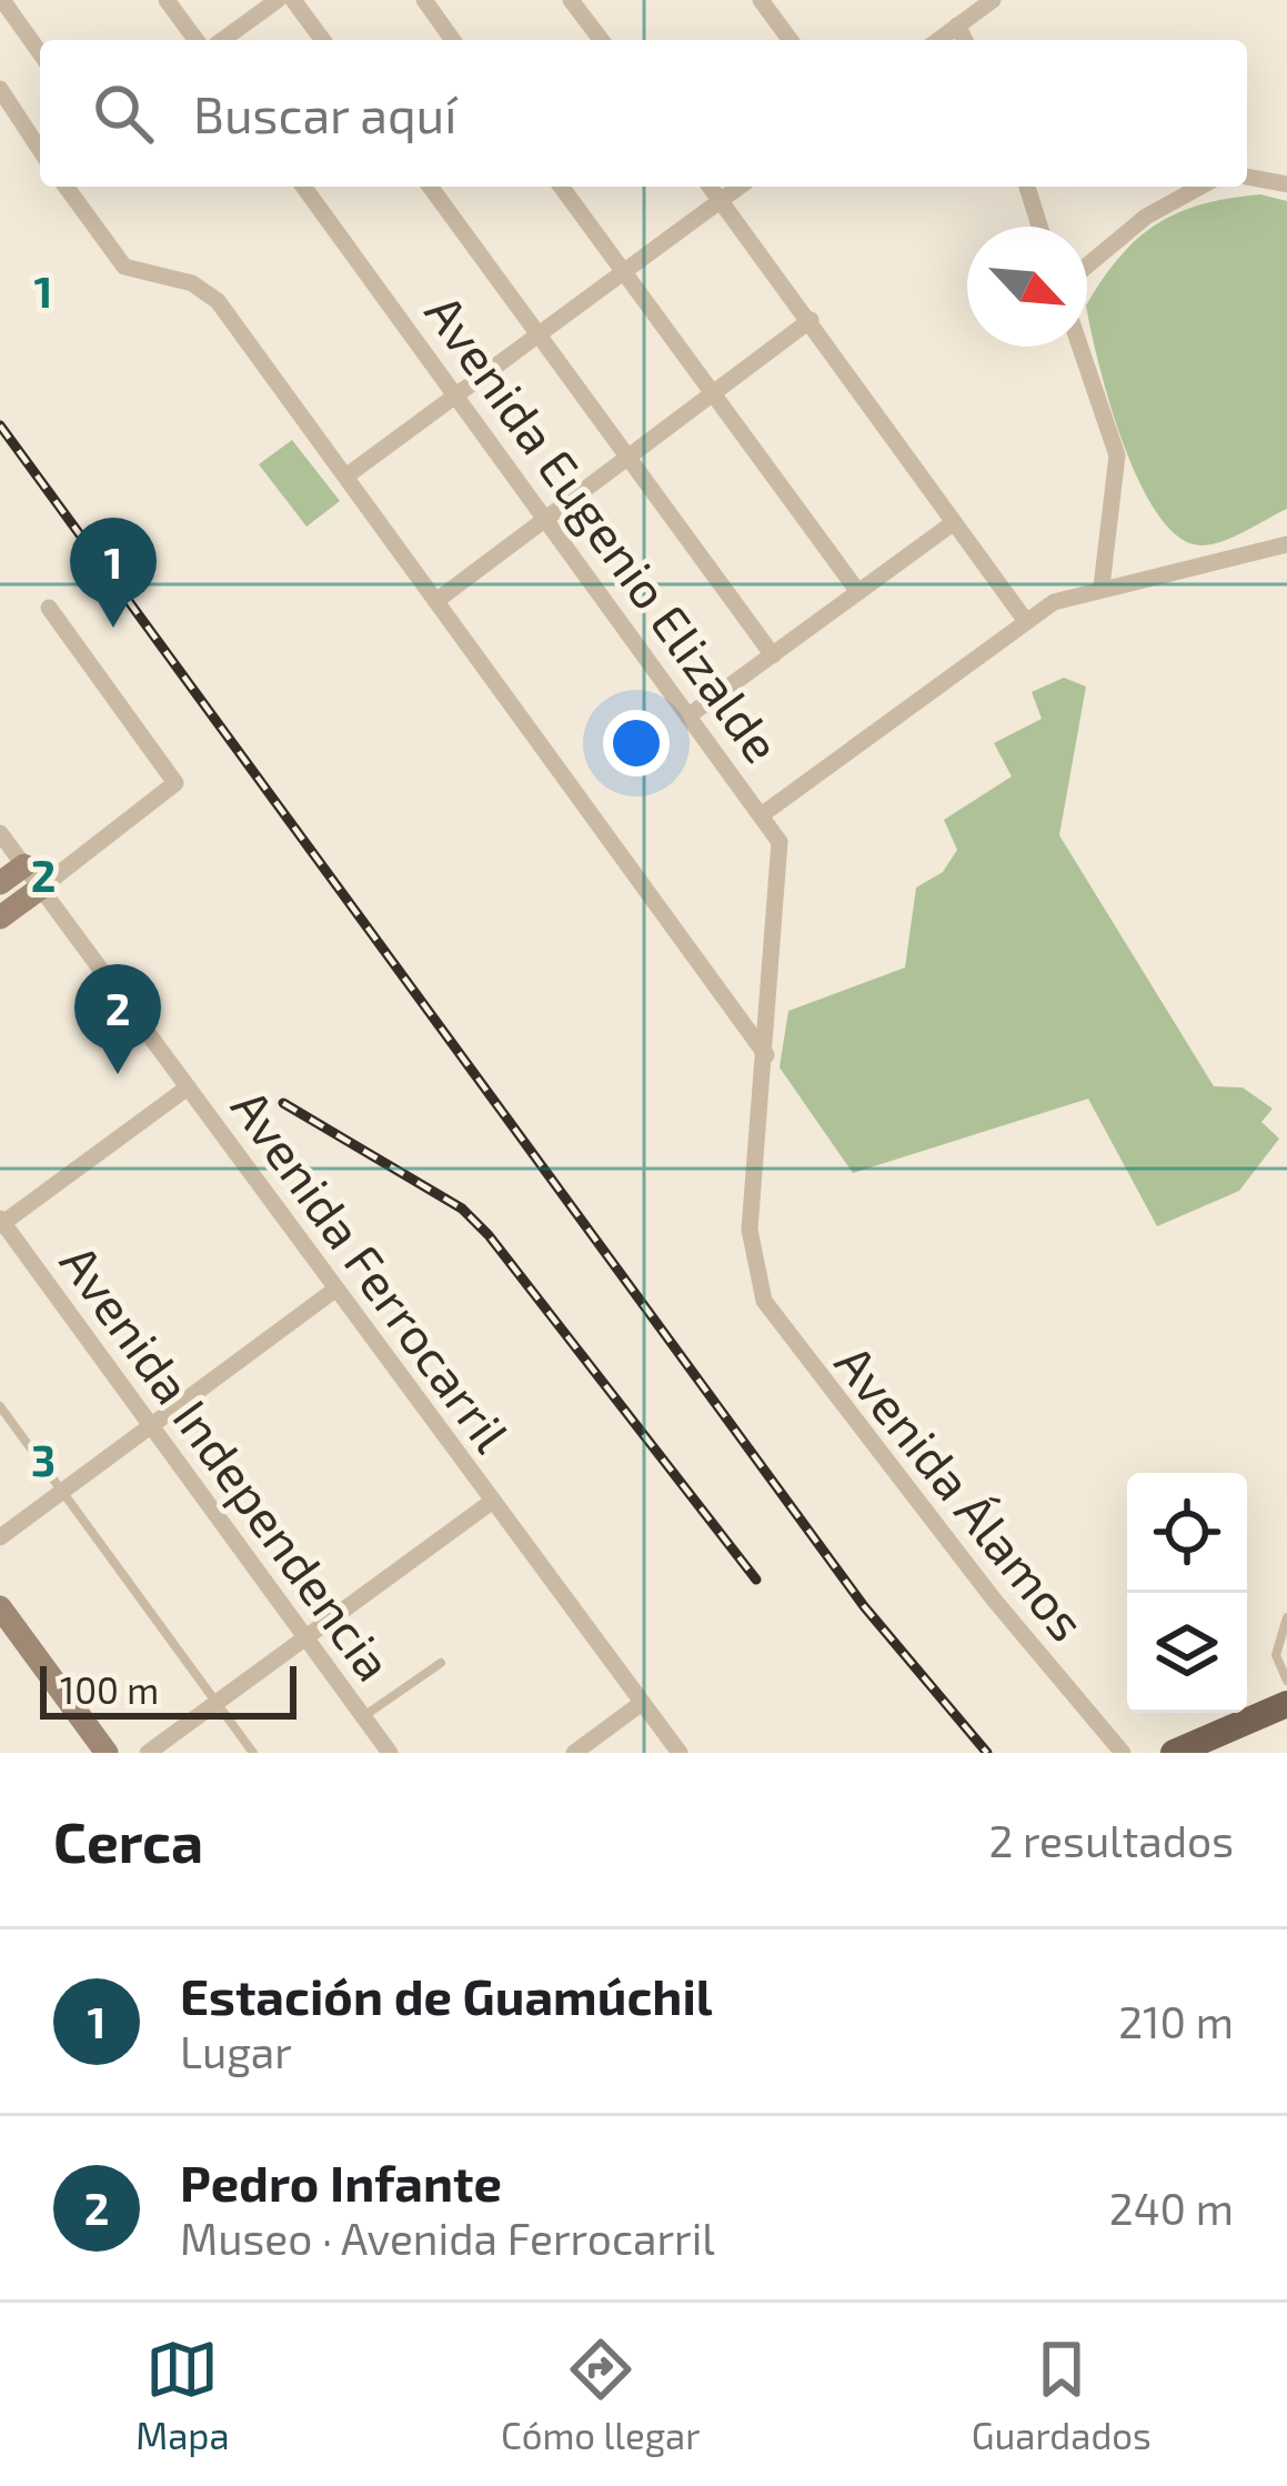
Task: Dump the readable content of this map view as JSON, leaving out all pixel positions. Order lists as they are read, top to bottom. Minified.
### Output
{"streets":{"street":["Avenida Eugenio Elizalde","Avenida Ferrocarril","Avenida Independencia","Avenida Álamos"]},"crossings":[["Avenida Eugenio Elizalde","Avenida Álamos"]],"scale_bar":"100 m","north":"bottom right","page":{"search":"Buscar aquí","pins":["1","2"],"scale":"100 m","heading":["Cerca","2 resultados"],"list":[{"mark":"1","name":"Estación de Guamúchil","note":"Lugar","value":"210 m"},{"mark":"2","name":"Pedro Infante","note":"Museo · Avenida Ferrocarril","value":"240 m"}],"nav":["Mapa","Cómo llegar","Guardados"]},"grid":{"rows":["1","2","3"]}}
